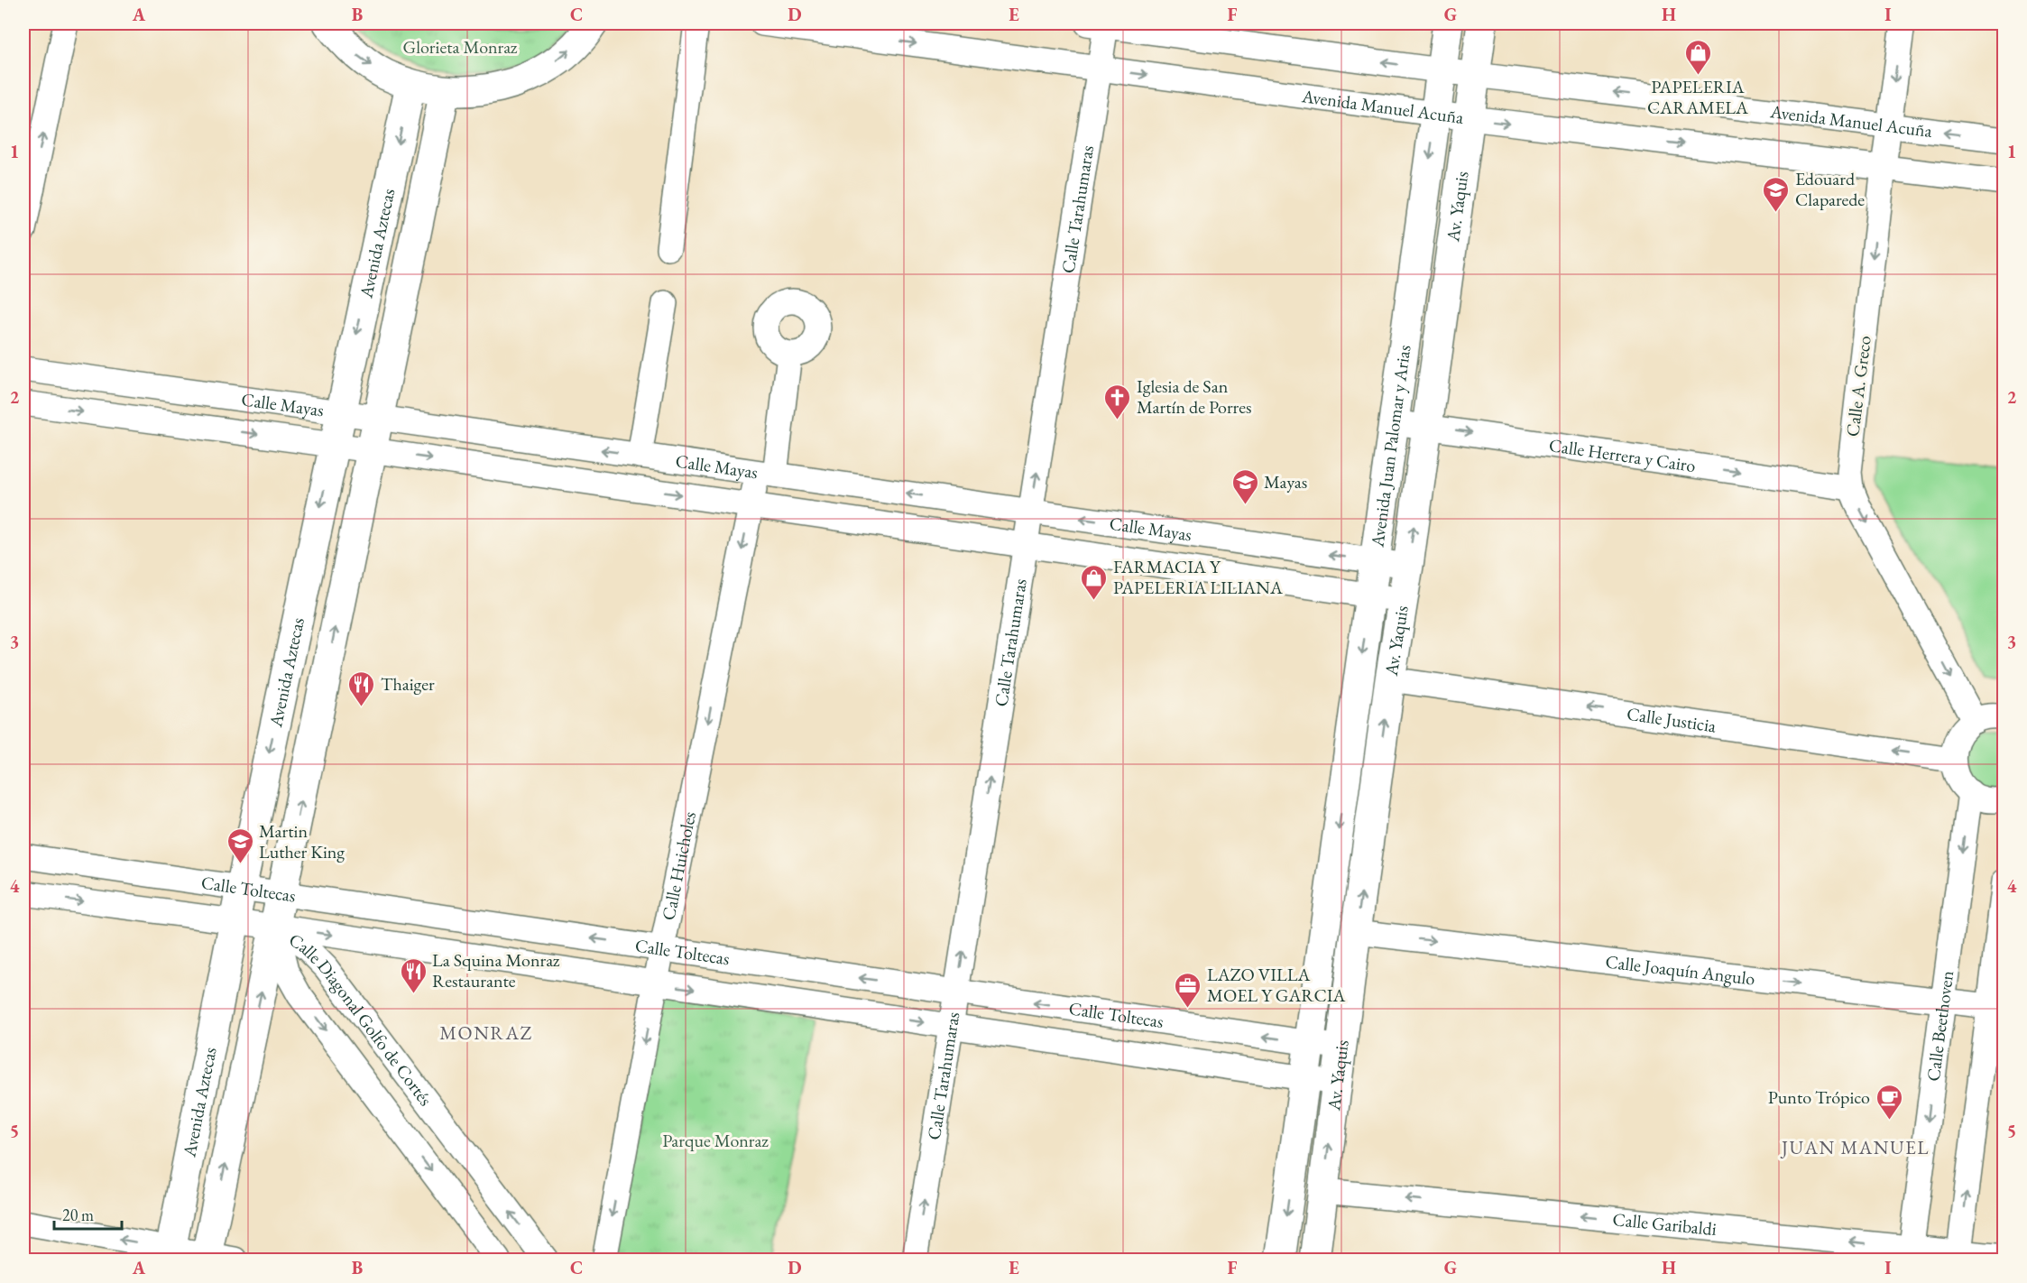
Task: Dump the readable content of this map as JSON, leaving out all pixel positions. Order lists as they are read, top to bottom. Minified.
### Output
{"streets":{"street":["Avenida Manuel Acuña","Av. Yaquis","Calle Tarahumaras","Avenida Aztecas","Calle A. Greco","Calle Mayas","Avenida Juan Palomar y Arias","Calle Herrera y Cairo","Calle Justicia","Calle Huicholes","Calle Toltecas","Calle Joaquín Angulo","Calle Diagonal Golfo de Cortés","Calle Beethoven","Calle Garibaldi"]},"crossings":[["Avenida Manuel Acuña","Av. Yaquis"],["Avenida Manuel Acuña","Calle Tarahumaras"],["Avenida Manuel Acuña","Calle A. Greco"],["Av. Yaquis","Calle Mayas"],["Av. Yaquis","Avenida Juan Palomar y Arias"],["Av. Yaquis","Calle Herrera y Cairo"],["Av. Yaquis","Calle Justicia"],["Av. Yaquis","Calle Toltecas"],["Av. Yaquis","Calle Joaquín Angulo"],["Av. Yaquis","Calle Garibaldi"],["Calle Tarahumaras","Calle Mayas"],["Calle Tarahumaras","Calle Toltecas"],["Avenida Aztecas","Calle Mayas"],["Avenida Aztecas","Calle Toltecas"],["Avenida Aztecas","Calle Diagonal Golfo de Cortés"],["Calle A. Greco","Calle Herrera y Cairo"],["Calle Mayas","Avenida Juan Palomar y Arias"],["Calle Mayas","Calle Huicholes"],["Avenida Juan Palomar y Arias","Calle Herrera y Cairo"],["Calle Huicholes","Calle Toltecas"],["Calle Toltecas","Calle Diagonal Golfo de Cortés"],["Calle Joaquín Angulo","Calle Beethoven"],["Calle Beethoven","Calle Garibaldi"]],"one_way":["Calle Tarahumaras","Calle A. Greco","Calle Herrera y Cairo","Calle Justicia","Calle Huicholes","Calle Joaquín Angulo","Calle Garibaldi"],"districts":["MONRAZ","JUAN MANUEL"],"parks":["Glorieta Monraz","Parque Monraz"],"places":{"shop":["PAPELERIA CARAMELA","FARMACIA Y PAPELERIA LILIANA"],"school or university":["Edouard Claparede","Mayas","Martin Luther King"],"church":["Iglesia de San Martín de Porres"],"restaurant":["Thaiger","La Squina Monraz Restaurante"],"office":["LAZO VILLA MOEL Y GARCIA"],"cafe":["Punto Trópico"]},"scale_bar":"20 m","grid":{"columns":["A","B","C","D","E","F","G","H","I"],"rows":["1","2","3","4","5"]}}
